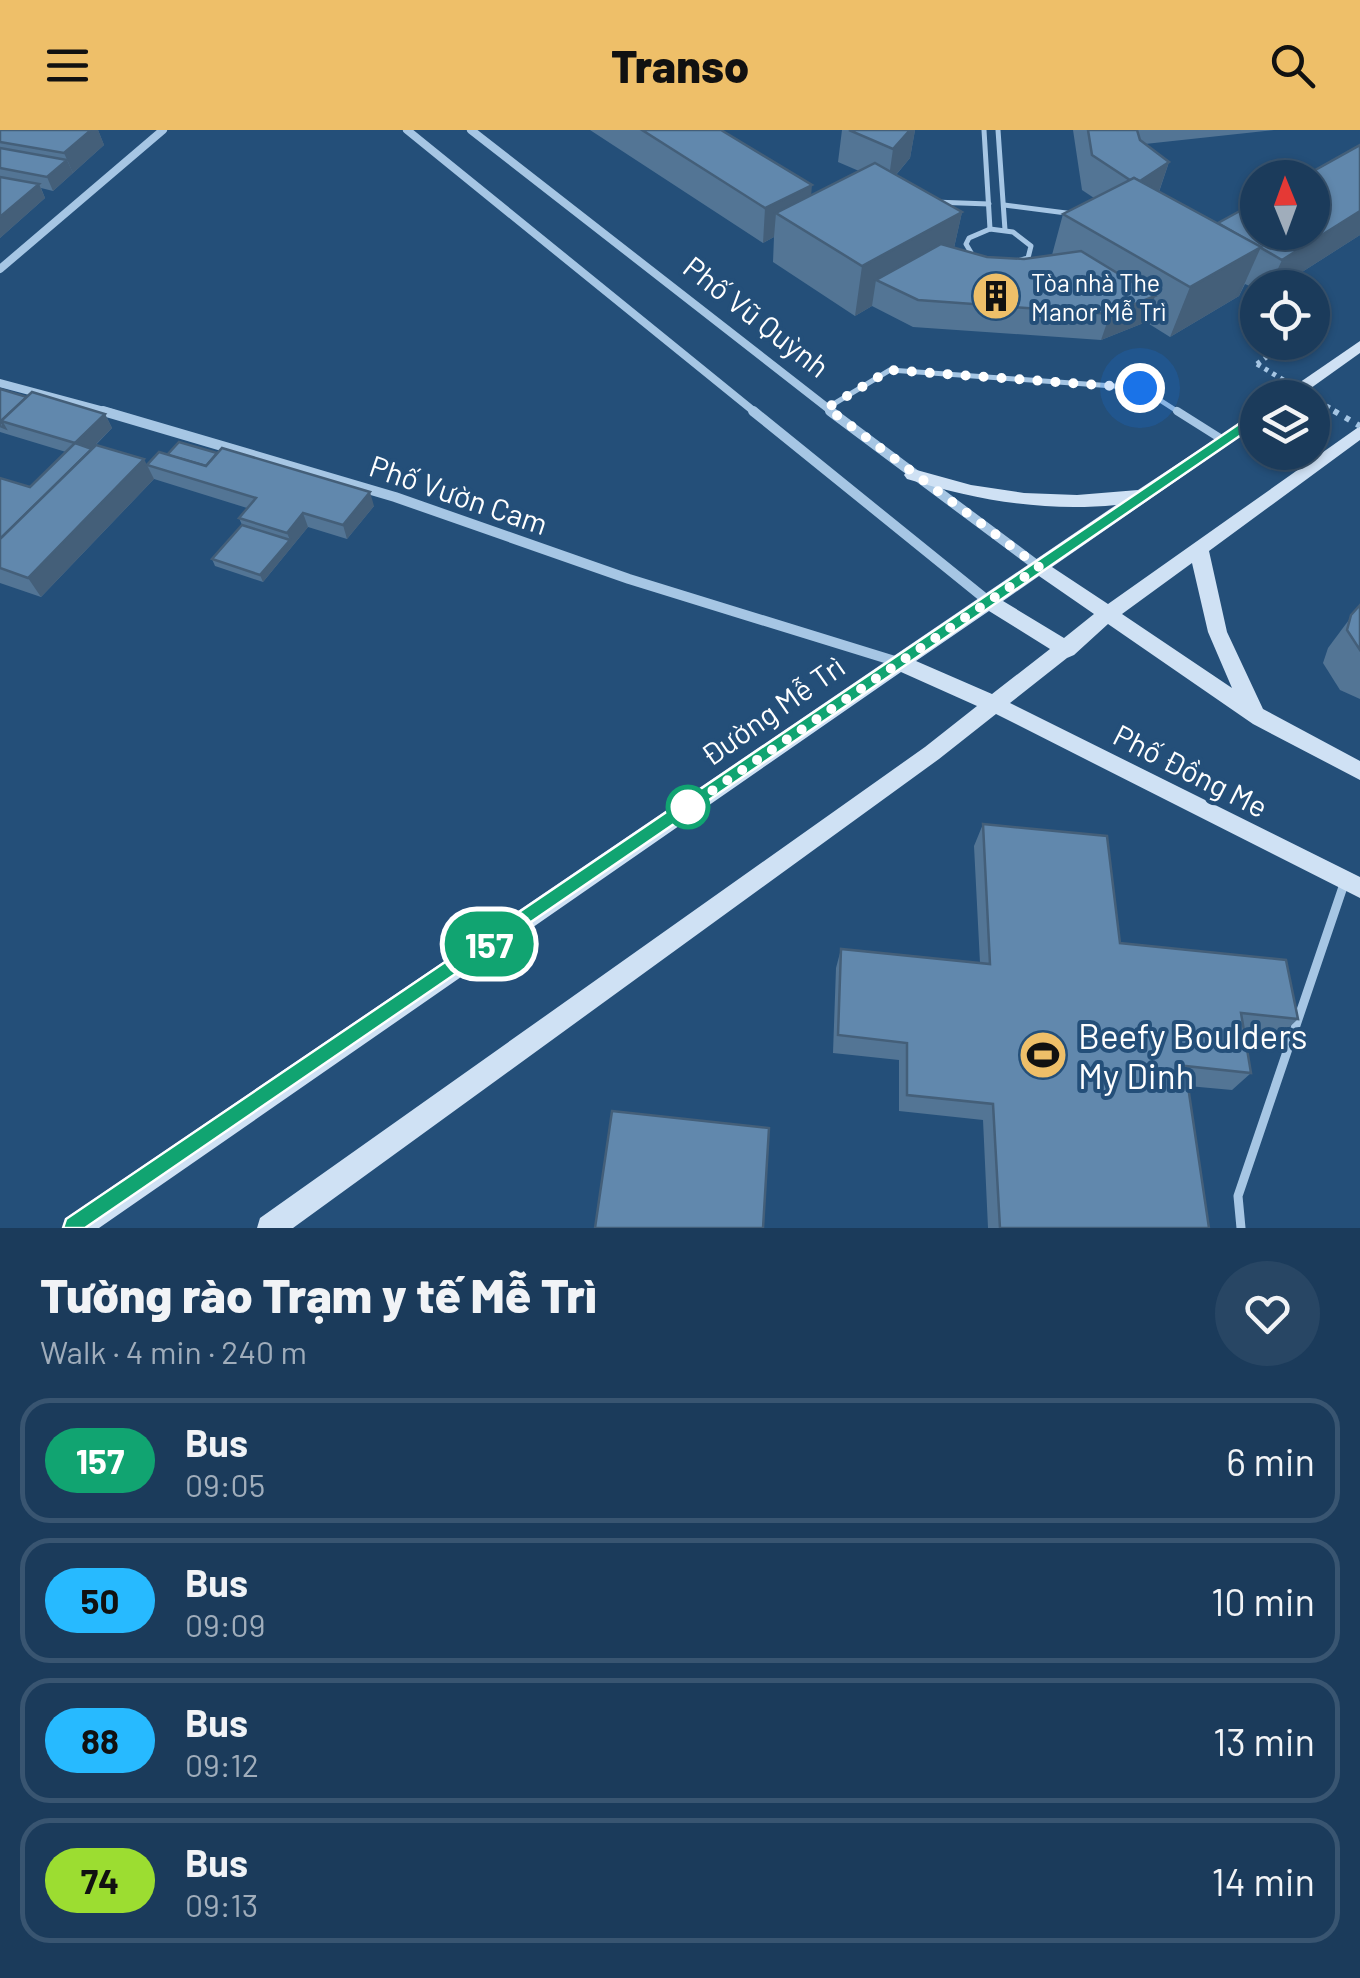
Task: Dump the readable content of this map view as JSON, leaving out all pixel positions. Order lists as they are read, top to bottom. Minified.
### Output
{"streets":{"main road":["Phố Vũ Quỳnh","Đường Mễ Trì","Phố Đồng Me"],"street":["Phố Vườn Cam"]},"crossings":[["Phố Vũ Quỳnh","Đường Mễ Trì"],["Phố Vườn Cam","Đường Mễ Trì"],["Phố Vườn Cam","Phố Đồng Me"],["Đường Mễ Trì","Phố Đồng Me"]],"places":{"building":["Tòa nhà The Manor Mễ Trì"],"sports":["Beefy Boulders My Dinh"]},"lines":["bus line 157"],"north":"top","page":{"header":"Transo","on_map":"157","heading":["Tường rào Trạm y tế Mễ Trì","Walk · 4 min · 240 m"],"list":[{"mark":"157","name":"Bus","note":"09:05","value":"6 min"},{"mark":"50","name":"Bus","note":"09:09","value":"10 min"},{"mark":"88","name":"Bus","note":"09:12","value":"13 min"},{"mark":"74","name":"Bus","note":"09:13","value":"14 min"}]}}
